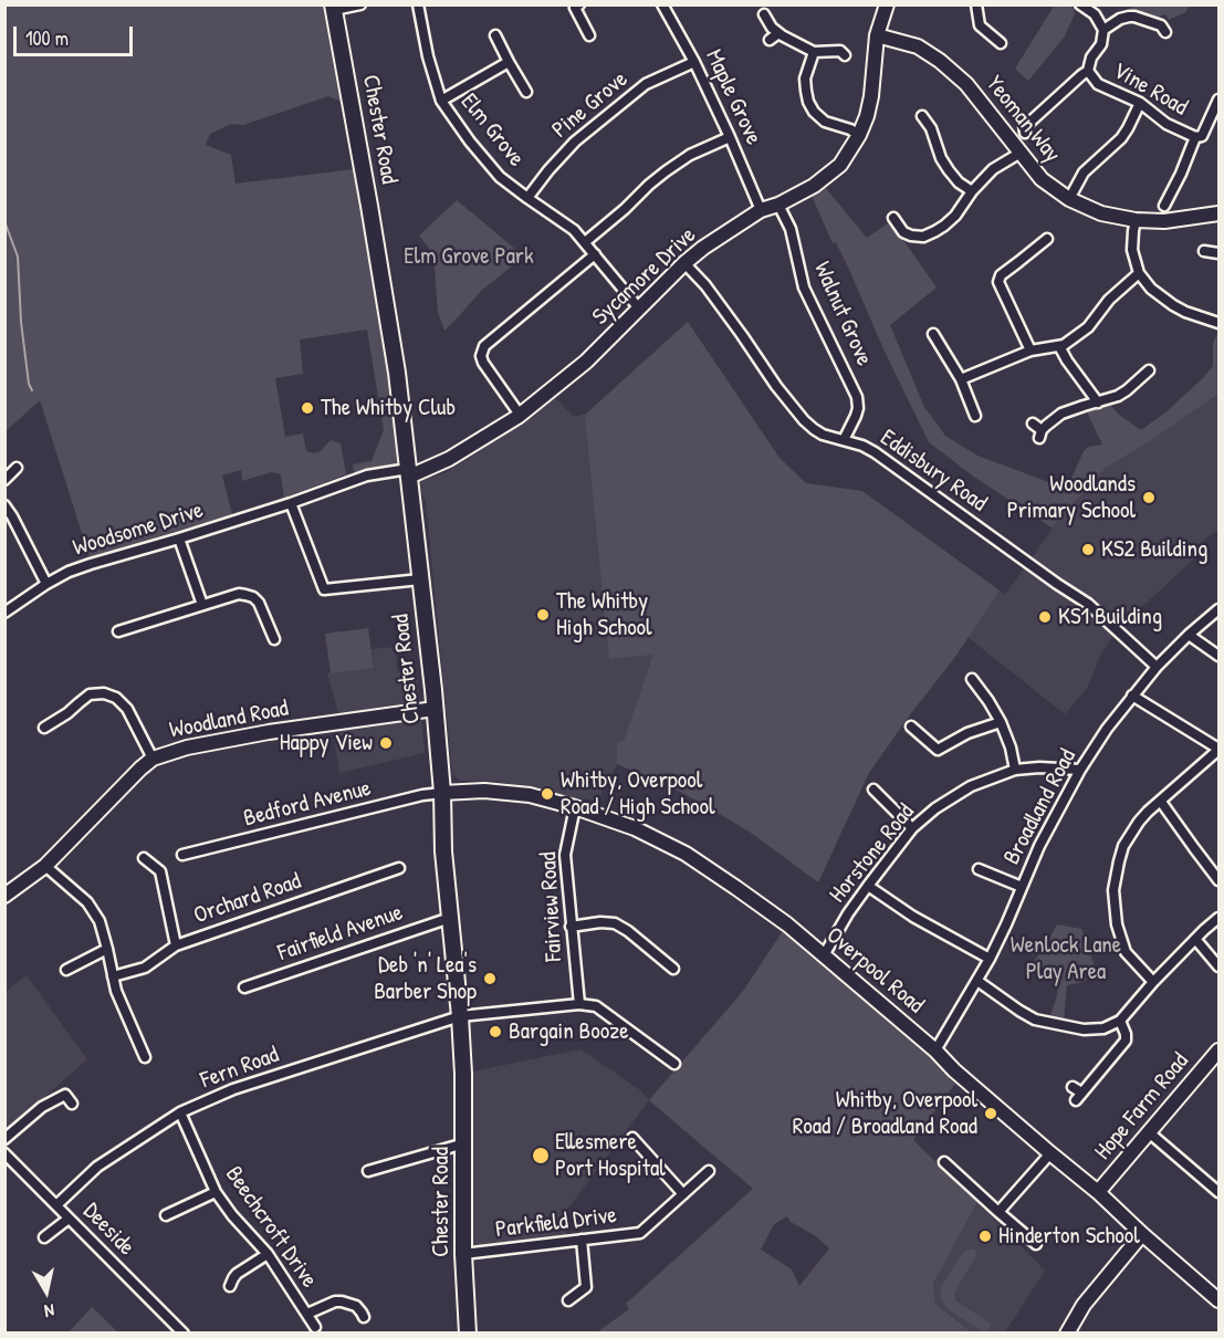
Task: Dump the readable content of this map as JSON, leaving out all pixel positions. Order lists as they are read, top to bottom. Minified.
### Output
{"streets":{"main road":["Chester Road"],"street":["Vine Road","Maple Grove","Pine Grove","Yeoman Way","Elm Grove","Sycamore Drive","Walnut Grove","Eddisbury Road","Woodsome Drive","Woodland Road","Bedford Avenue","Broadland Road","Horstone Road","Orchard Road","Fairview Road","Fairfield Avenue","Overpool Road","Fern Road","Hope Farm Road","Parkfield Drive","Beechcroft Drive","Deeside"]},"crossings":[["Maple Grove","Pine Grove"],["Maple Grove","Sycamore Drive"],["Pine Grove","Elm Grove"],["Yeoman Way","Sycamore Drive"],["Chester Road","Sycamore Drive"],["Chester Road","Woodsome Drive"],["Chester Road","Woodland Road"],["Chester Road","Bedford Avenue"],["Chester Road","Fairfield Avenue"],["Chester Road","Overpool Road"],["Chester Road","Fern Road"],["Chester Road","Parkfield Drive"],["Elm Grove","Sycamore Drive"],["Sycamore Drive","Walnut Grove"],["Sycamore Drive","Eddisbury Road"],["Sycamore Drive","Woodsome Drive"],["Walnut Grove","Eddisbury Road"],["Eddisbury Road","Broadland Road"],["Bedford Avenue","Overpool Road"],["Broadland Road","Horstone Road"],["Broadland Road","Overpool Road"],["Horstone Road","Overpool Road"],["Fairview Road","Overpool Road"],["Fairview Road","Fern Road"],["Overpool Road","Hope Farm Road"],["Fern Road","Beechcroft Drive"],["Fern Road","Deeside"]],"parks":["Elm Grove Park","Wenlock Lane Play Area"],"places":["The Whitby Club","Woodlands Primary School","KS2 Building","The Whitby High School","KS1 Building","Happy View","Whitby, Overpool Road / High School","Deb 'n' Lea's Barber Shop","Bargain Booze","Whitby, Overpool Road / Broadland Road","Ellesmere Port Hospital","Hinderton School"],"scale_bar":"100 m","north":"bottom"}
